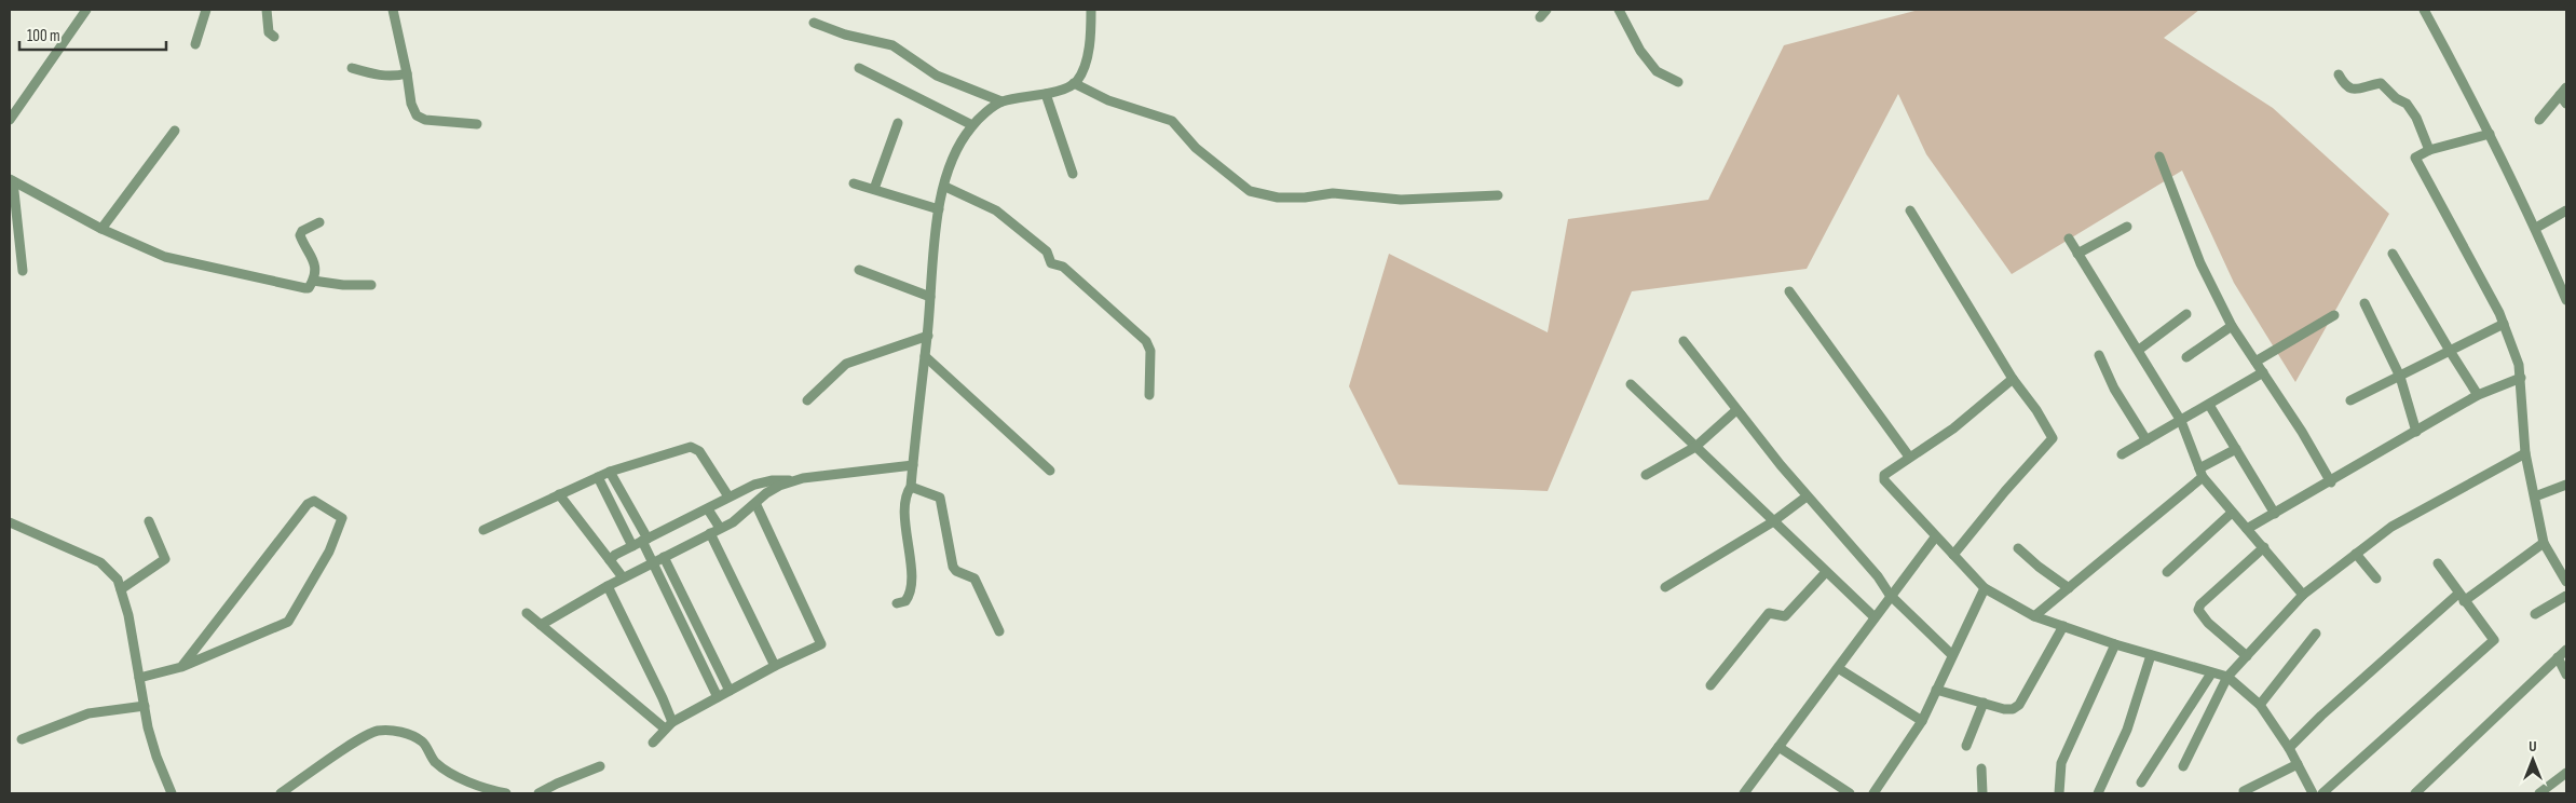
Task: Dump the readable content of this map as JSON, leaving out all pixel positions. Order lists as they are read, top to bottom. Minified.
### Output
{"scale_bar":"100 m","north":"top"}
